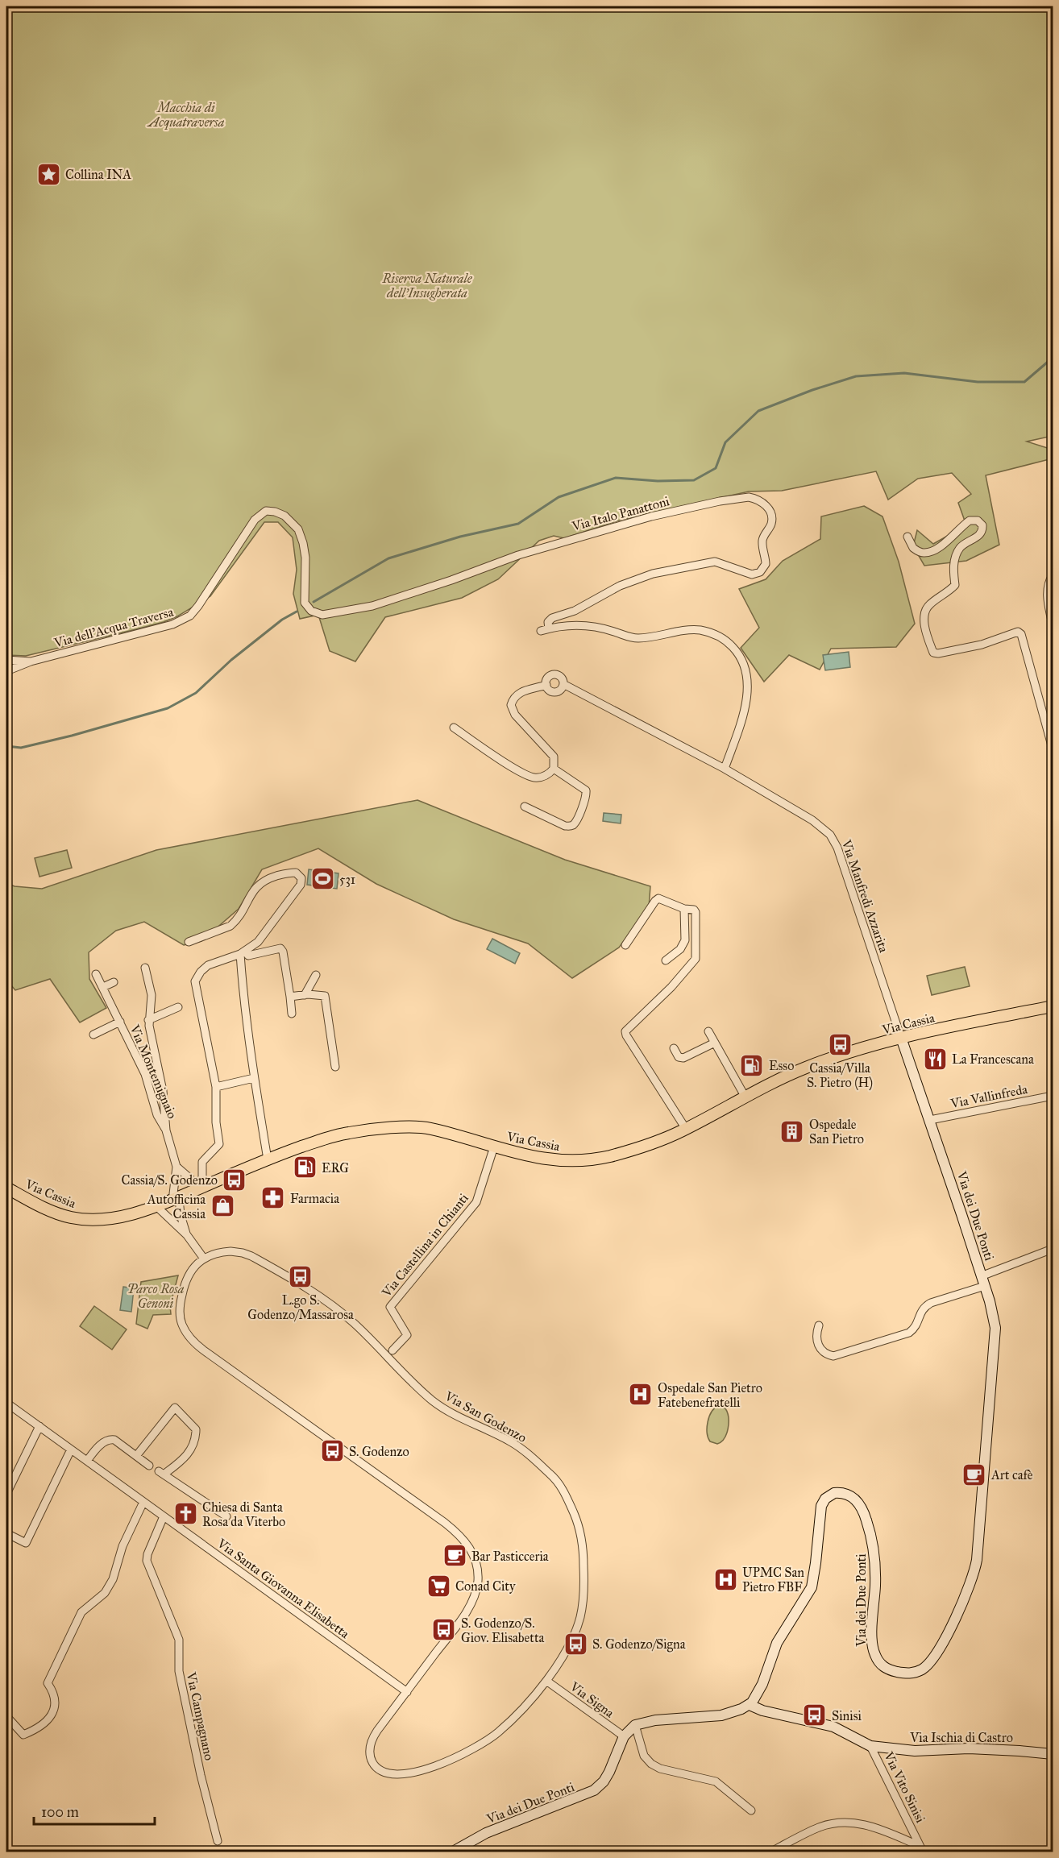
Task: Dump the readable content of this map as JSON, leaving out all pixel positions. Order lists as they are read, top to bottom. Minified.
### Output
{"streets":{"main road":["Via Cassia"],"street":["Via Italo Panattoni","Via dell'Acqua Traversa","Via Manfredi Azzarita","Via Montemignaio","Via Vallinfreda","Via dei Due Ponti","Via Castellina in Chianti","Via San Godenzo","Via Santa Giovanna Elisabetta","Via Signa","Via Campagnano","Via Ischia di Castro","Via Vito Sinisi"]},"crossings":[["Via Italo Panattoni","Via dell'Acqua Traversa"],["Via Italo Panattoni","Via Manfredi Azzarita"],["Via Manfredi Azzarita","Via Cassia"],["Via Manfredi Azzarita","Via dei Due Ponti"],["Via Cassia","Via Montemignaio"],["Via Cassia","Via dei Due Ponti"],["Via Cassia","Via Castellina in Chianti"],["Via Vallinfreda","Via dei Due Ponti"],["Via dei Due Ponti","Via Signa"],["Via dei Due Ponti","Via Vito Sinisi"],["Via San Godenzo","Via Santa Giovanna Elisabetta"],["Via San Godenzo","Via Signa"],["Via Santa Giovanna Elisabetta","Via Campagnano"],["Via Ischia di Castro","Via Vito Sinisi"]],"parks":["Macchia di Acquatraversa","Riserva Naturale dell'Insugherata","Parco Rosa Genoni"],"places":{"place":["Collina INA"],"sports":["531"],"bus stop":["Cassia/Villa S. Pietro (H)","Cassia/S. Godenzo","L.go S. Godenzo/Massarosa","S. Godenzo","S. Godenzo/S. Giov. Elisabetta","S. Godenzo/Signa","Sinisi"],"restaurant":["La Francescana"],"fuel station":["Esso","ERG"],"building":["Ospedale San Pietro"],"pharmacy":["Farmacia"],"shop":["Autofficina Cassia"],"hospital":["Ospedale San Pietro Fatebenefratelli","UPMC San Pietro FBF"],"cafe":["Art cafè","Bar Pasticceria"],"church":["Chiesa di Santa Rosa da Viterbo"],"supermarket":["Conad City"]},"scale_bar":"100 m"}
